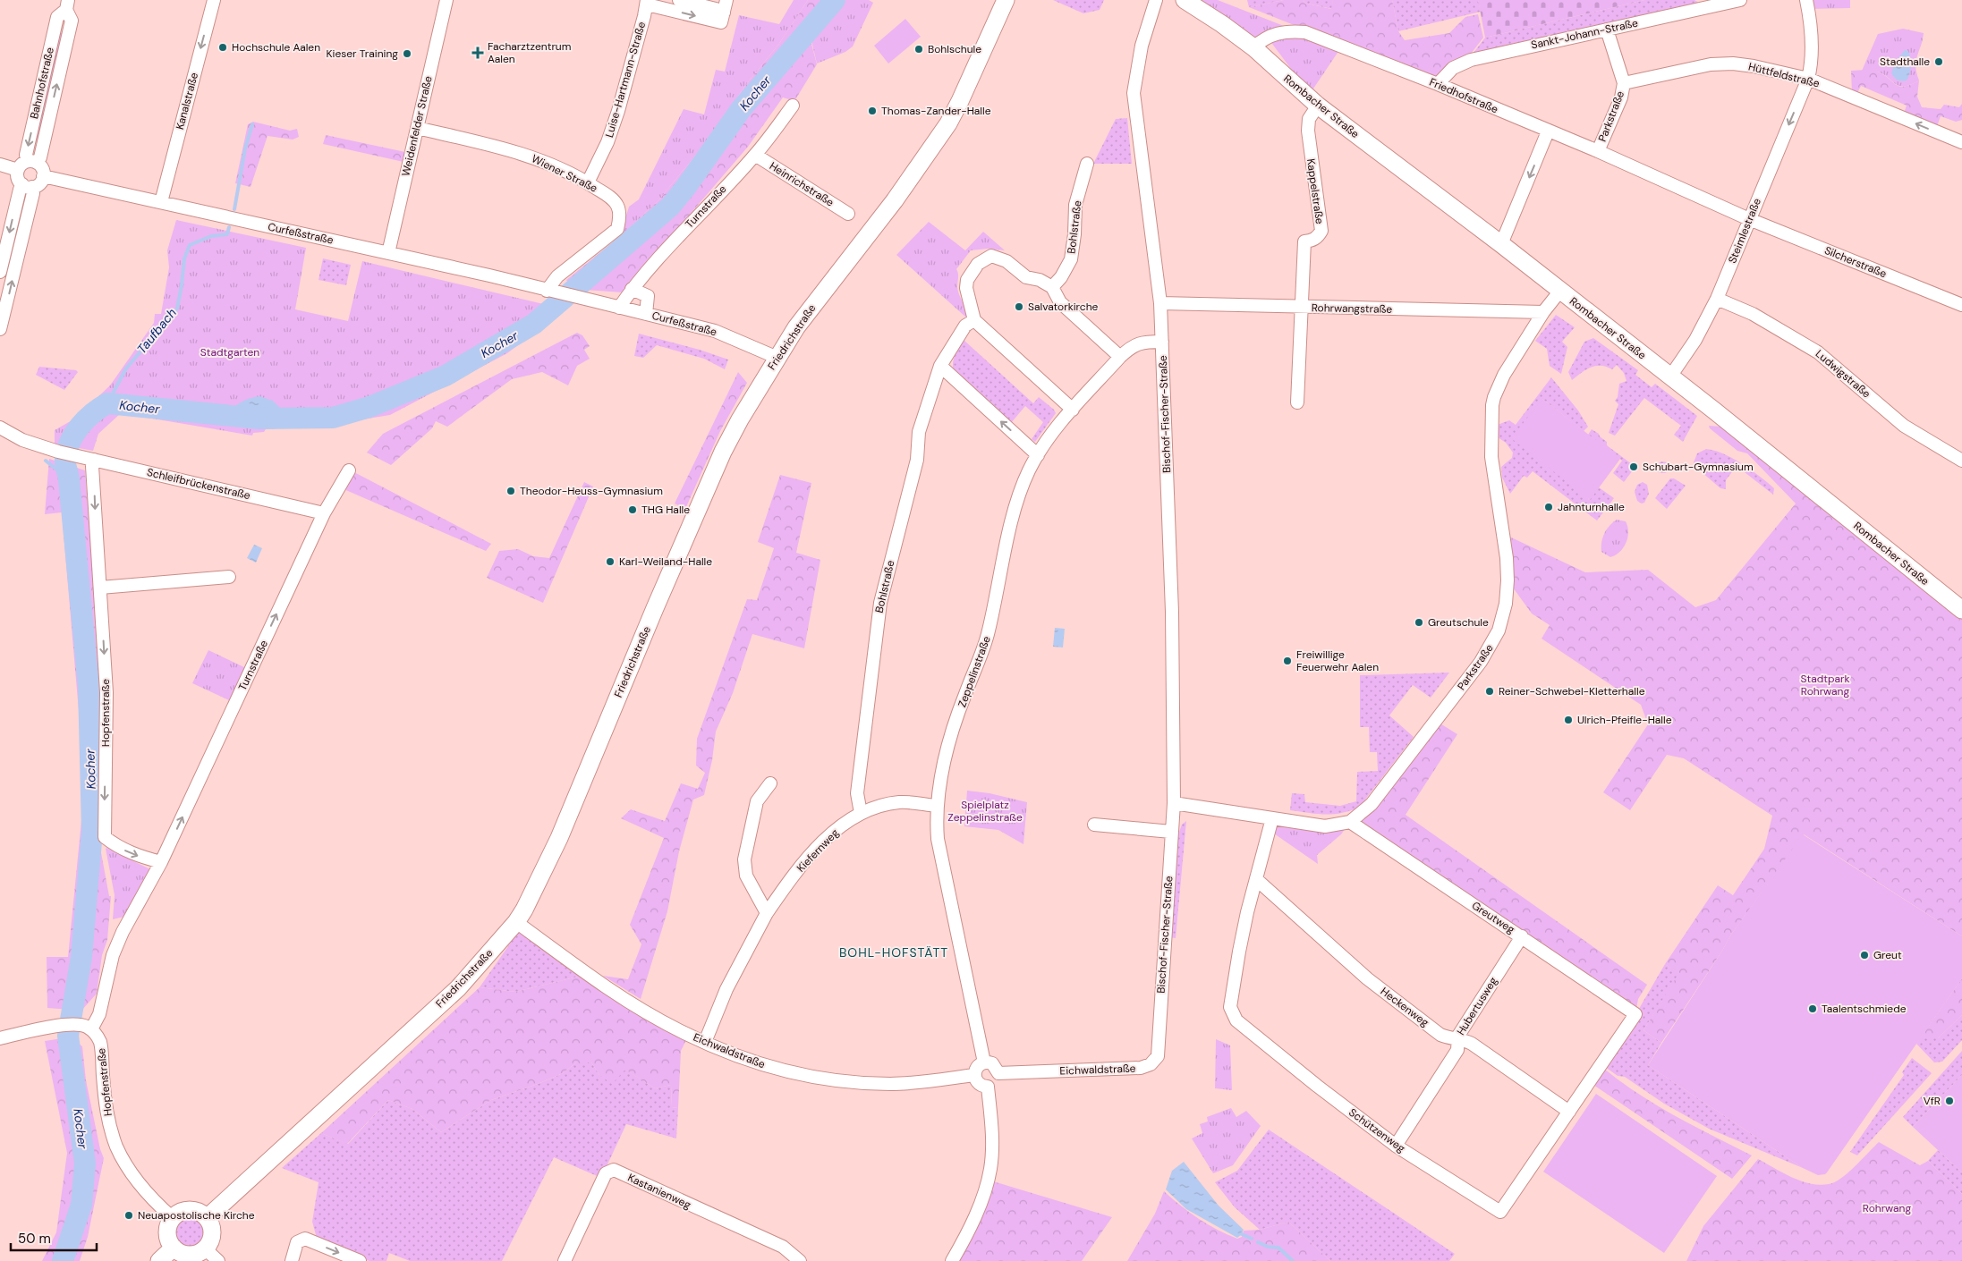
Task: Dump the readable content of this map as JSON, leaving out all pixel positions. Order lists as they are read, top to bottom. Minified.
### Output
{"streets":{"main road":["Rombacher Straße","Friedrichstraße"],"street":["Sankt-Johann-Straße","Hüttfeldstraße","Luise-Hartmann-Straße","Bahnhofstraße","Friedhofstraße","Kanalstraße","Parkstraße","Weidenfelder Straße","Wiener Straße","Heinrichstraße","Kappelstraße","Turnstraße","Bohlstraße","Steimlestraße","Curfeßstraße","Silcherstraße","Rohrwangstraße","Ludwigstraße","Bischof-Fischer-Straße","Schleifbrückenstraße","Zeppelinstraße","Hopfenstraße","Kiefernweg","Greutweg","Hubertusweg","Heckenweg","Eichwaldstraße","Schützenweg","Kastanienweg"]},"crossings":[["Sankt-Johann-Straße","Friedhofstraße"],["Sankt-Johann-Straße","Parkstraße"],["Hüttfeldstraße","Parkstraße"],["Hüttfeldstraße","Steimlestraße"],["Luise-Hartmann-Straße","Wiener Straße"],["Bahnhofstraße","Curfeßstraße"],["Friedhofstraße","Rombacher Straße"],["Friedhofstraße","Parkstraße"],["Friedhofstraße","Steimlestraße"],["Friedhofstraße","Silcherstraße"],["Kanalstraße","Curfeßstraße"],["Rombacher Straße","Parkstraße"],["Rombacher Straße","Kappelstraße"],["Rombacher Straße","Steimlestraße"],["Parkstraße","Rohrwangstraße"],["Parkstraße","Bischof-Fischer-Straße"],["Parkstraße","Greutweg"],["Parkstraße","Schützenweg"],["Weidenfelder Straße","Wiener Straße"],["Weidenfelder Straße","Curfeßstraße"],["Wiener Straße","Curfeßstraße"],["Heinrichstraße","Turnstraße"],["Kappelstraße","Rohrwangstraße"],["Turnstraße","Curfeßstraße"],["Turnstraße","Schleifbrückenstraße"],["Turnstraße","Hopfenstraße"],["Bohlstraße","Kiefernweg"],["Steimlestraße","Silcherstraße"],["Steimlestraße","Ludwigstraße"],["Curfeßstraße","Friedrichstraße"],["Rohrwangstraße","Bischof-Fischer-Straße"],["Friedrichstraße","Hopfenstraße"],["Friedrichstraße","Eichwaldstraße"],["Bischof-Fischer-Straße","Zeppelinstraße"],["Bischof-Fischer-Straße","Eichwaldstraße"],["Schleifbrückenstraße","Hopfenstraße"],["Zeppelinstraße","Kiefernweg"],["Zeppelinstraße","Eichwaldstraße"],["Kiefernweg","Eichwaldstraße"],["Greutweg","Hubertusweg"],["Greutweg","Schützenweg"],["Hubertusweg","Heckenweg"],["Hubertusweg","Schützenweg"],["Heckenweg","Schützenweg"]],"one_way":["Hüttfeldstraße","Kanalstraße","Turnstraße","Steimlestraße","Hopfenstraße"],"districts":["BOHL-HOFSTÄTT"],"water":["Kocher","Taufbach"],"parks":["Stadtgarten","Stadtpark Rohrwang","Spielplatz Zeppelinstraße","Rohrwang"],"places":{"other":["Hochschule Aalen","Bohlschule","Kieser Training","Stadthalle","Thomas-Zander-Halle","Salvatorkirche","Schubart-Gymnasium","Theodor-Heuss-Gymnasium","Jahnturnhalle","THG Halle","Karl-Weiland-Halle","Greutschule","Freiwillige Feuerwehr Aalen","Reiner-Schwebel-Kletterhalle","Ulrich-Pfeifle-Halle","Greut","Taalentschmiede","VfR","Neuapostolische Kirche"],"health":["Facharztzentrum Aalen"]},"scale_bar":"50 m"}
